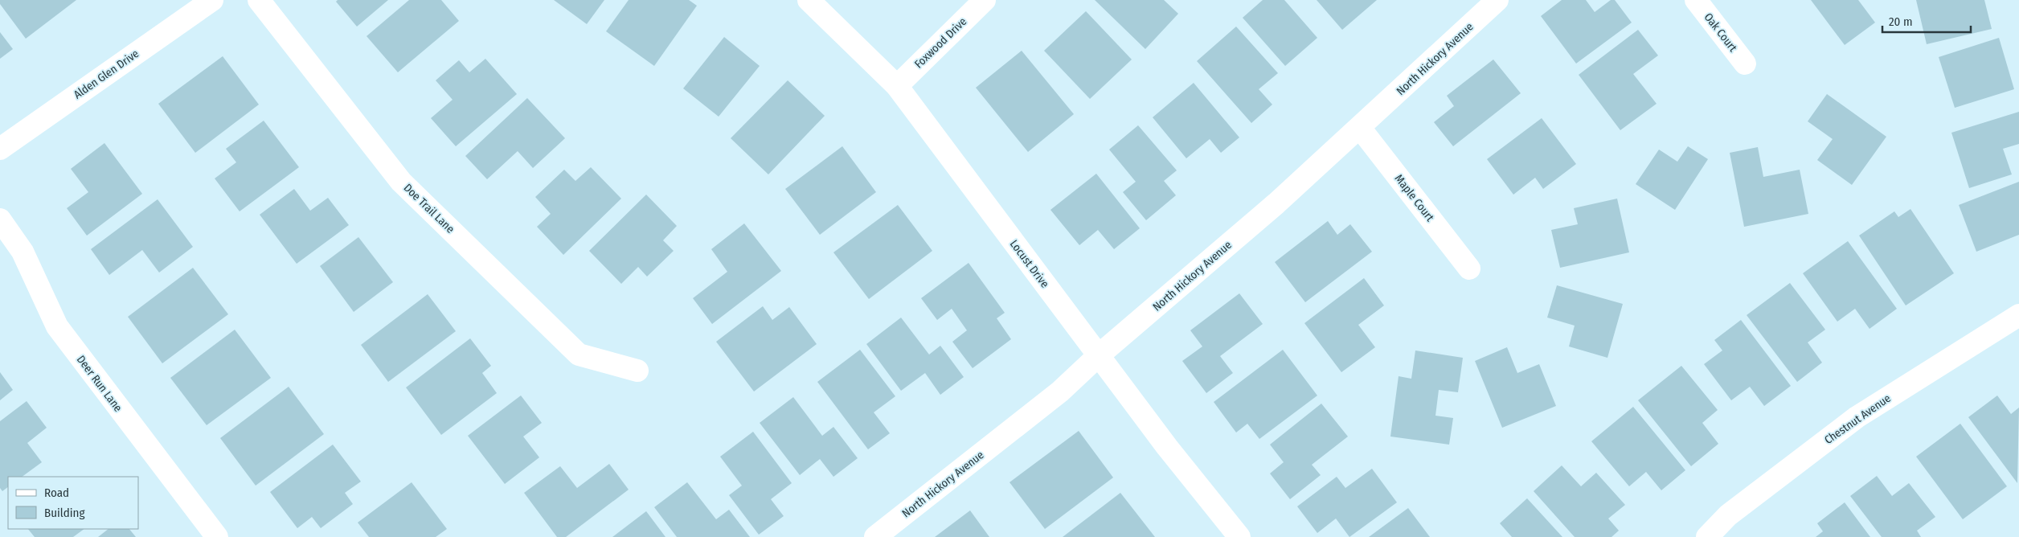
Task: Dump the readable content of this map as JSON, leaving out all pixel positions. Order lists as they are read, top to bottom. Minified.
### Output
{"streets":{"street":["Oak Court","Foxwood Drive","North Hickory Avenue","Alden Glen Drive","Maple Court","Doe Trail Lane","Locust Drive","Deer Run Lane","Chestnut Avenue"]},"crossings":[["Foxwood Drive","Locust Drive"],["North Hickory Avenue","Maple Court"],["North Hickory Avenue","Locust Drive"]],"legend":["Road","Building"],"scale_bar":"20 m"}
